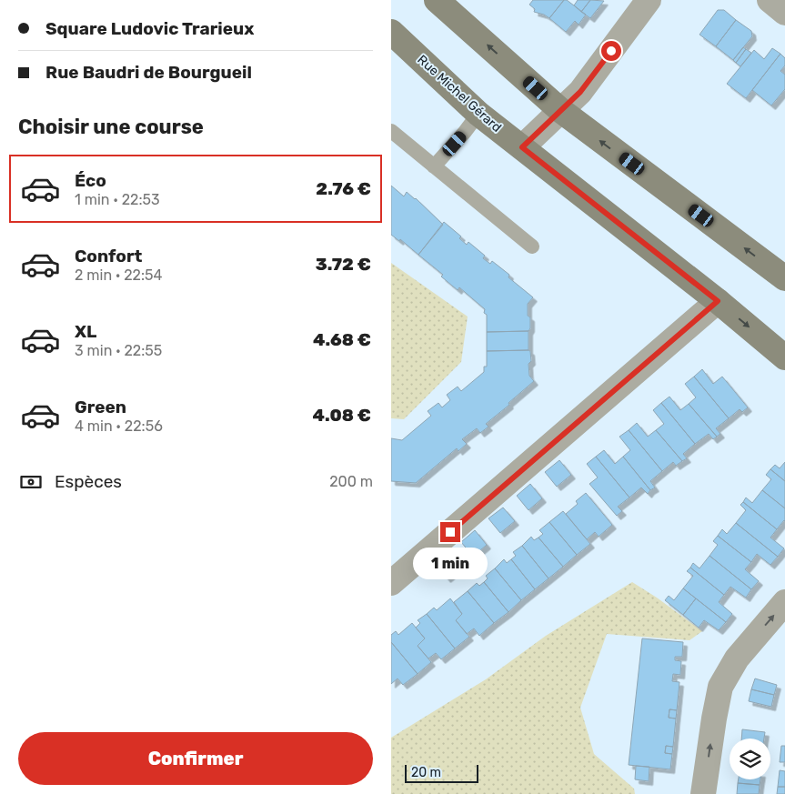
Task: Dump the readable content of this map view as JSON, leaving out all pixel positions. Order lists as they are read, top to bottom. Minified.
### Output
{"streets":{"street":["Rue Michel Gérard"]},"scale_bar":"20 m","page":{"banner":["Square Ludovic Trarieux","Rue Baudri de Bourgueil"],"heading":"Choisir une course","list":[{"name":"Éco","note":"1 min · 22:53","value":"2.76 €"},{"name":"Confort","note":"2 min · 22:54","value":"3.72 €"},{"name":"XL","note":"3 min · 22:55","value":"4.68 €"},{"name":"Green","note":"4 min · 22:56","value":"4.08 €"}],"pay":["Espèces","200 m"],"bubble":"1 min","buttons":"Confirmer","scale":"20 m"}}
